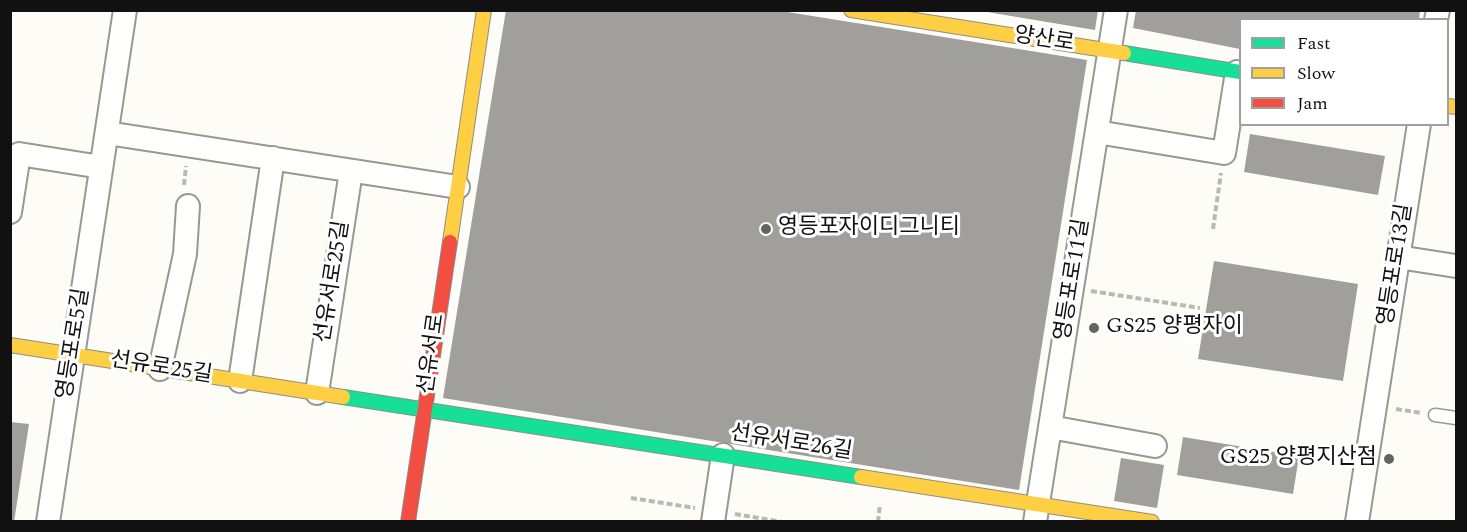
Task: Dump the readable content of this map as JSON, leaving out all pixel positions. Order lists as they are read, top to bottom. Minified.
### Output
{"streets":{"street":["양산로","영등포로13길","영등포로11길","선유서로25길","영등포로5길","선유서로","선유로25길","선유서로26길"]},"crossings":[["양산로","영등포로11길"],["영등포로11길","선유서로26길"],["선유서로25길","선유로25길"],["영등포로5길","선유로25길"],["선유서로","선유로25길"],["선유서로","선유서로26길"],["선유로25길","선유서로26길"]],"places":["영등포자이디그니티","GS25 양평자이","GS25 양평지산점"],"legend":["Fast","Slow","Jam"]}
